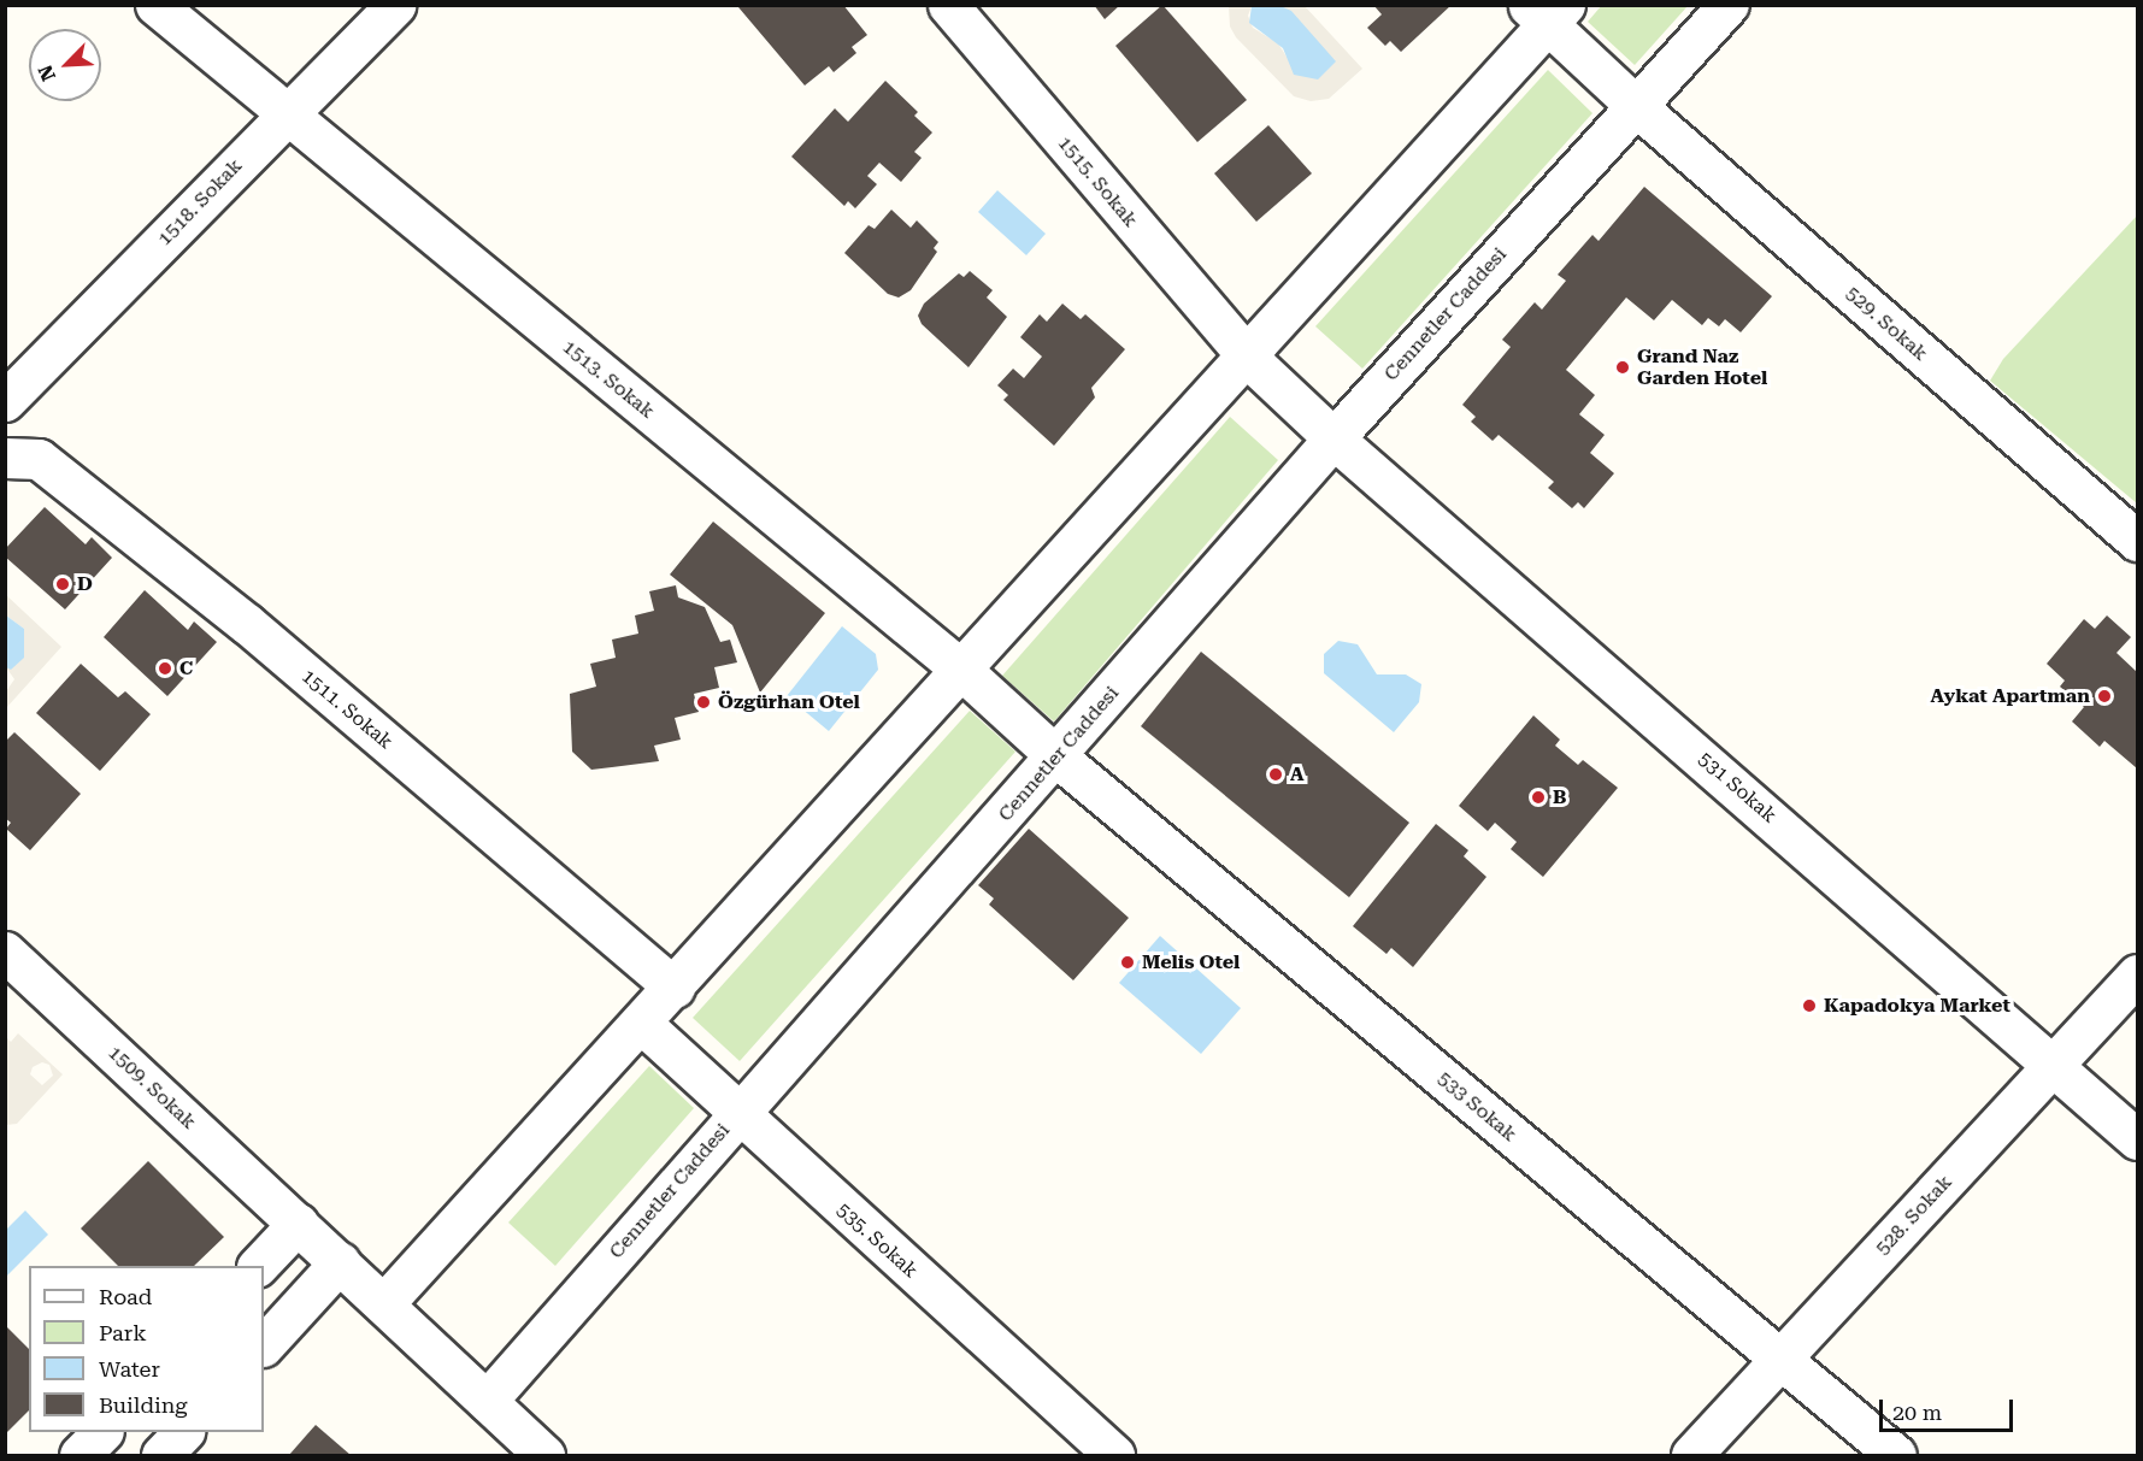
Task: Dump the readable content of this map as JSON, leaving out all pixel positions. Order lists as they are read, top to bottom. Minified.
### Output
{"streets":{"street":["1515. Sokak","1518. Sokak","Cennetler Caddesi","529. Sokak","1513. Sokak","1511. Sokak","531 Sokak","1509. Sokak","533 Sokak","528. Sokak","535. Sokak"]},"crossings":[["1515. Sokak","Cennetler Caddesi"],["1515. Sokak","531 Sokak"],["1518. Sokak","1513. Sokak"],["Cennetler Caddesi","529. Sokak"],["Cennetler Caddesi","1513. Sokak"],["Cennetler Caddesi","531 Sokak"],["Cennetler Caddesi","533 Sokak"],["Cennetler Caddesi","535. Sokak"],["1513. Sokak","533 Sokak"],["531 Sokak","528. Sokak"],["533 Sokak","528. Sokak"]],"places":["Grand Naz Garden Hotel","D","C","Aykat Apartman","Özgürhan Otel","A","B","Melis Otel","Kapadokya Market"],"legend":["Road","Park","Water","Building"],"scale_bar":"20 m","north":"bottom left"}
